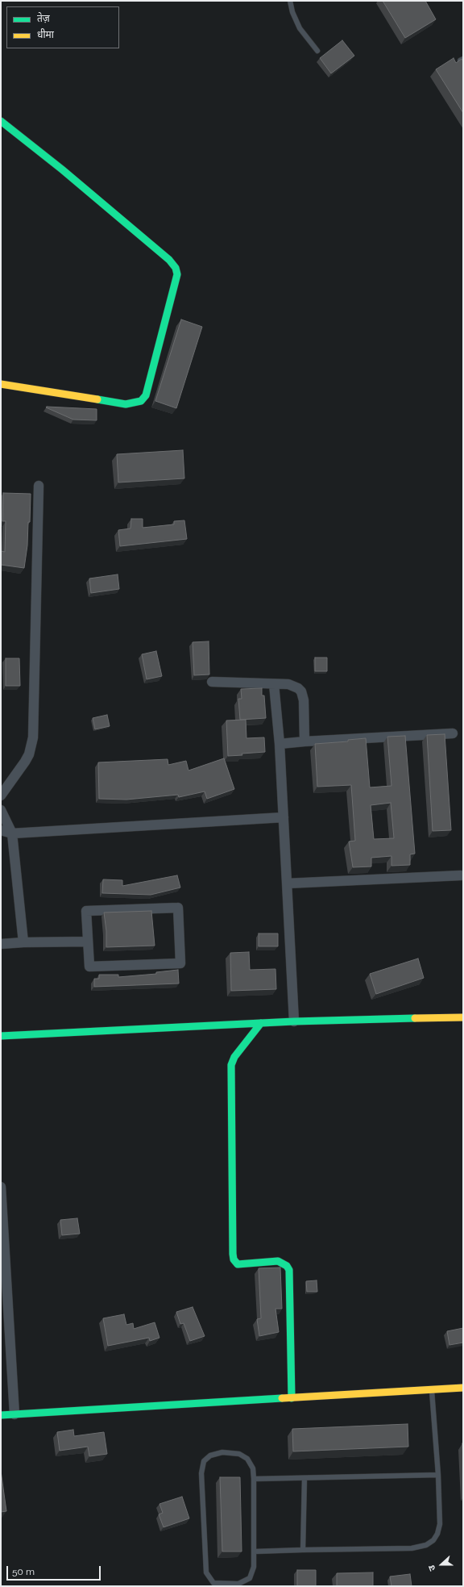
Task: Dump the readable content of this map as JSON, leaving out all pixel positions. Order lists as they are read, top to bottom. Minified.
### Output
{"legend":["तेज़","धीमा"],"scale_bar":"50 m","north":"left"}
